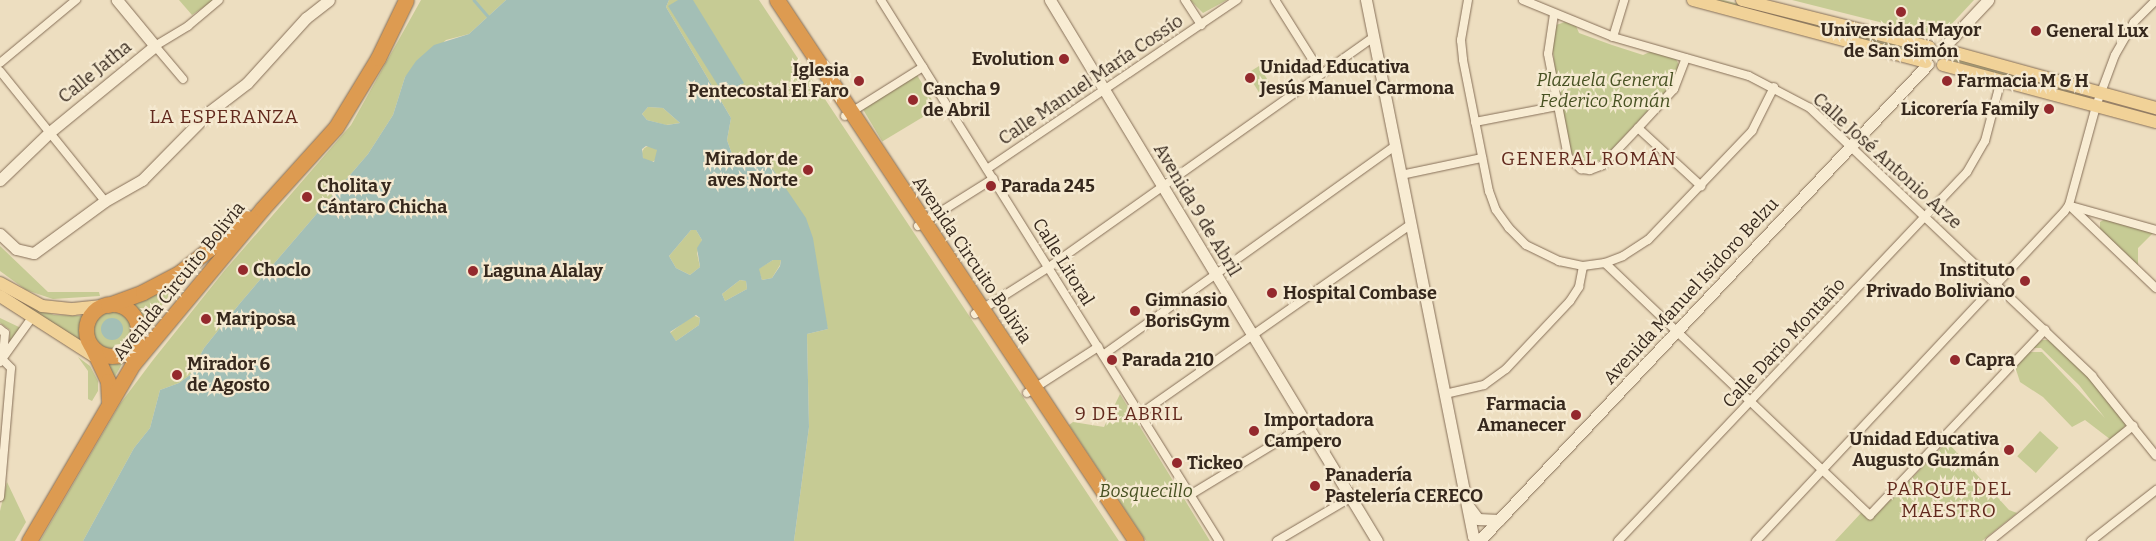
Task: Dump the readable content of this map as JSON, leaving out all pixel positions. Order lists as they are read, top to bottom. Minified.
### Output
{"streets":{"highway":["Avenida Circuito Bolivia"],"main road":["Calle Jatha","Avenida 9 de Abril","Avenida Manuel Isidoro Belzu"],"street":["Calle Manuel María Cossío","Calle José Antonio Arze","Calle Litoral","Calle Dario Montaño"]},"crossings":[["Calle Manuel María Cossío","Avenida 9 de Abril"],["Calle Manuel María Cossío","Calle Litoral"],["Calle José Antonio Arze","Avenida Manuel Isidoro Belzu"],["Calle José Antonio Arze","Calle Dario Montaño"]],"districts":["LA ESPERANZA","GENERAL ROMÁN","9 DE ABRIL","PARQUE DEL MAESTRO"],"parks":["Plazuela General Federico Román","Bosquecillo"],"places":["Universidad Mayor de San Simón","General Lux","Evolution","Unidad Educativa Jesús Manuel Carmona","Iglesia Pentecostal El Faro","Farmacia M & H","Cancha 9 de Abril","Licorería Family","Mirador de aves Norte","Parada 245","Cholita y Cántaro Chicha","Choclo","Laguna Alalay","Instituto Privado Boliviano","Hospital Combase","Gimnasio BorisGym","Mariposa","Parada 210","Capra","Mirador 6 de Agosto","Farmacia Amanecer","Importadora Campero","Unidad Educativa Augusto Guzmán","Tickeo","Panadería Pastelería CERECO"]}
